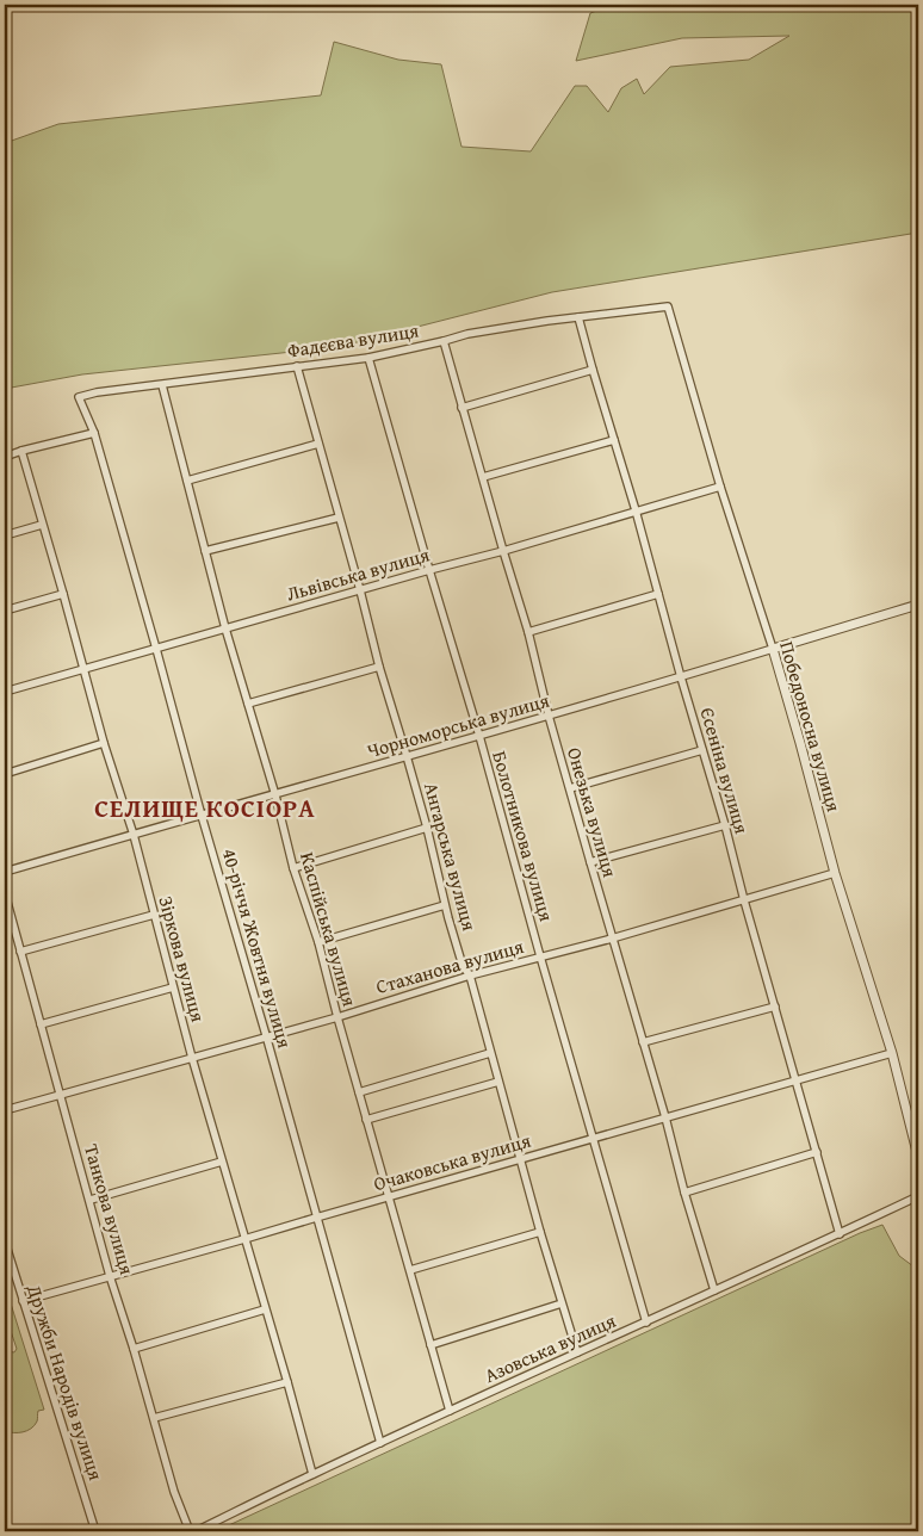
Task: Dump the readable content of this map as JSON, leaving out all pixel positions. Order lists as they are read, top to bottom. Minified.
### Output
{"streets":{"street":["Фадєєва вулиця","Львівська вулиця","Чорноморська вулиця","Победоносна вулиця","Єсеніна вулиця","Онезька вулиця","Болотникова вулиця","Ангарська вулиця","Каспійська вулиця","40-річчя Жовтня вулиця","Зіркова вулиця","Стаханова вулиця","Очаковська вулиця","Танкова вулиця","Азовська вулиця","Дружби Народів вулиця"]},"crossings":[["Фадєєва вулиця","Победоносна вулиця"],["Фадєєва вулиця","Єсеніна вулиця"],["Фадєєва вулиця","Онезька вулиця"],["Фадєєва вулиця","Болотникова вулиця"],["Фадєєва вулиця","Ангарська вулиця"],["Фадєєва вулиця","Каспійська вулиця"],["Фадєєва вулиця","40-річчя Жовтня вулиця"],["Львівська вулиця","Победоносна вулиця"],["Львівська вулиця","Єсеніна вулиця"],["Львівська вулиця","Онезька вулиця"],["Львівська вулиця","Болотникова вулиця"],["Львівська вулиця","Ангарська вулиця"],["Львівська вулиця","Каспійська вулиця"],["Львівська вулиця","40-річчя Жовтня вулиця"],["Львівська вулиця","Зіркова вулиця"],["Чорноморська вулиця","Победоносна вулиця"],["Чорноморська вулиця","Єсеніна вулиця"],["Чорноморська вулиця","Онезька вулиця"],["Чорноморська вулиця","Болотникова вулиця"],["Чорноморська вулиця","Ангарська вулиця"],["Чорноморська вулиця","Каспійська вулиця"],["Чорноморська вулиця","40-річчя Жовтня вулиця"],["Чорноморська вулиця","Зіркова вулиця"],["Победоносна вулиця","Стаханова вулиця"],["Победоносна вулиця","Очаковська вулиця"],["Єсеніна вулиця","Стаханова вулиця"],["Єсеніна вулиця","Очаковська вулиця"],["Єсеніна вулиця","Азовська вулиця"],["Онезька вулиця","Стаханова вулиця"],["Онезька вулиця","Очаковська вулиця"],["Онезька вулиця","Азовська вулиця"],["Болотникова вулиця","Стаханова вулиця"],["Болотникова вулиця","Очаковська вулиця"],["Болотникова вулиця","Азовська вулиця"],["Ангарська вулиця","Стаханова вулиця"],["Ангарська вулиця","Очаковська вулиця"],["Ангарська вулиця","Азовська вулиця"],["Каспійська вулиця","Стаханова вулиця"],["Каспійська вулиця","Очаковська вулиця"],["Каспійська вулиця","Азовська вулиця"],["40-річчя Жовтня вулиця","Стаханова вулиця"],["40-річчя Жовтня вулиця","Очаковська вулиця"],["40-річчя Жовтня вулиця","Азовська вулиця"],["Зіркова вулиця","Стаханова вулиця"],["Зіркова вулиця","Очаковська вулиця"],["Зіркова вулиця","Азовська вулиця"],["Стаханова вулиця","Танкова вулиця"],["Очаковська вулиця","Танкова вулиця"],["Очаковська вулиця","Дружби Народів вулиця"]],"districts":["СЕЛИЩЕ КОСІОРА"]}
